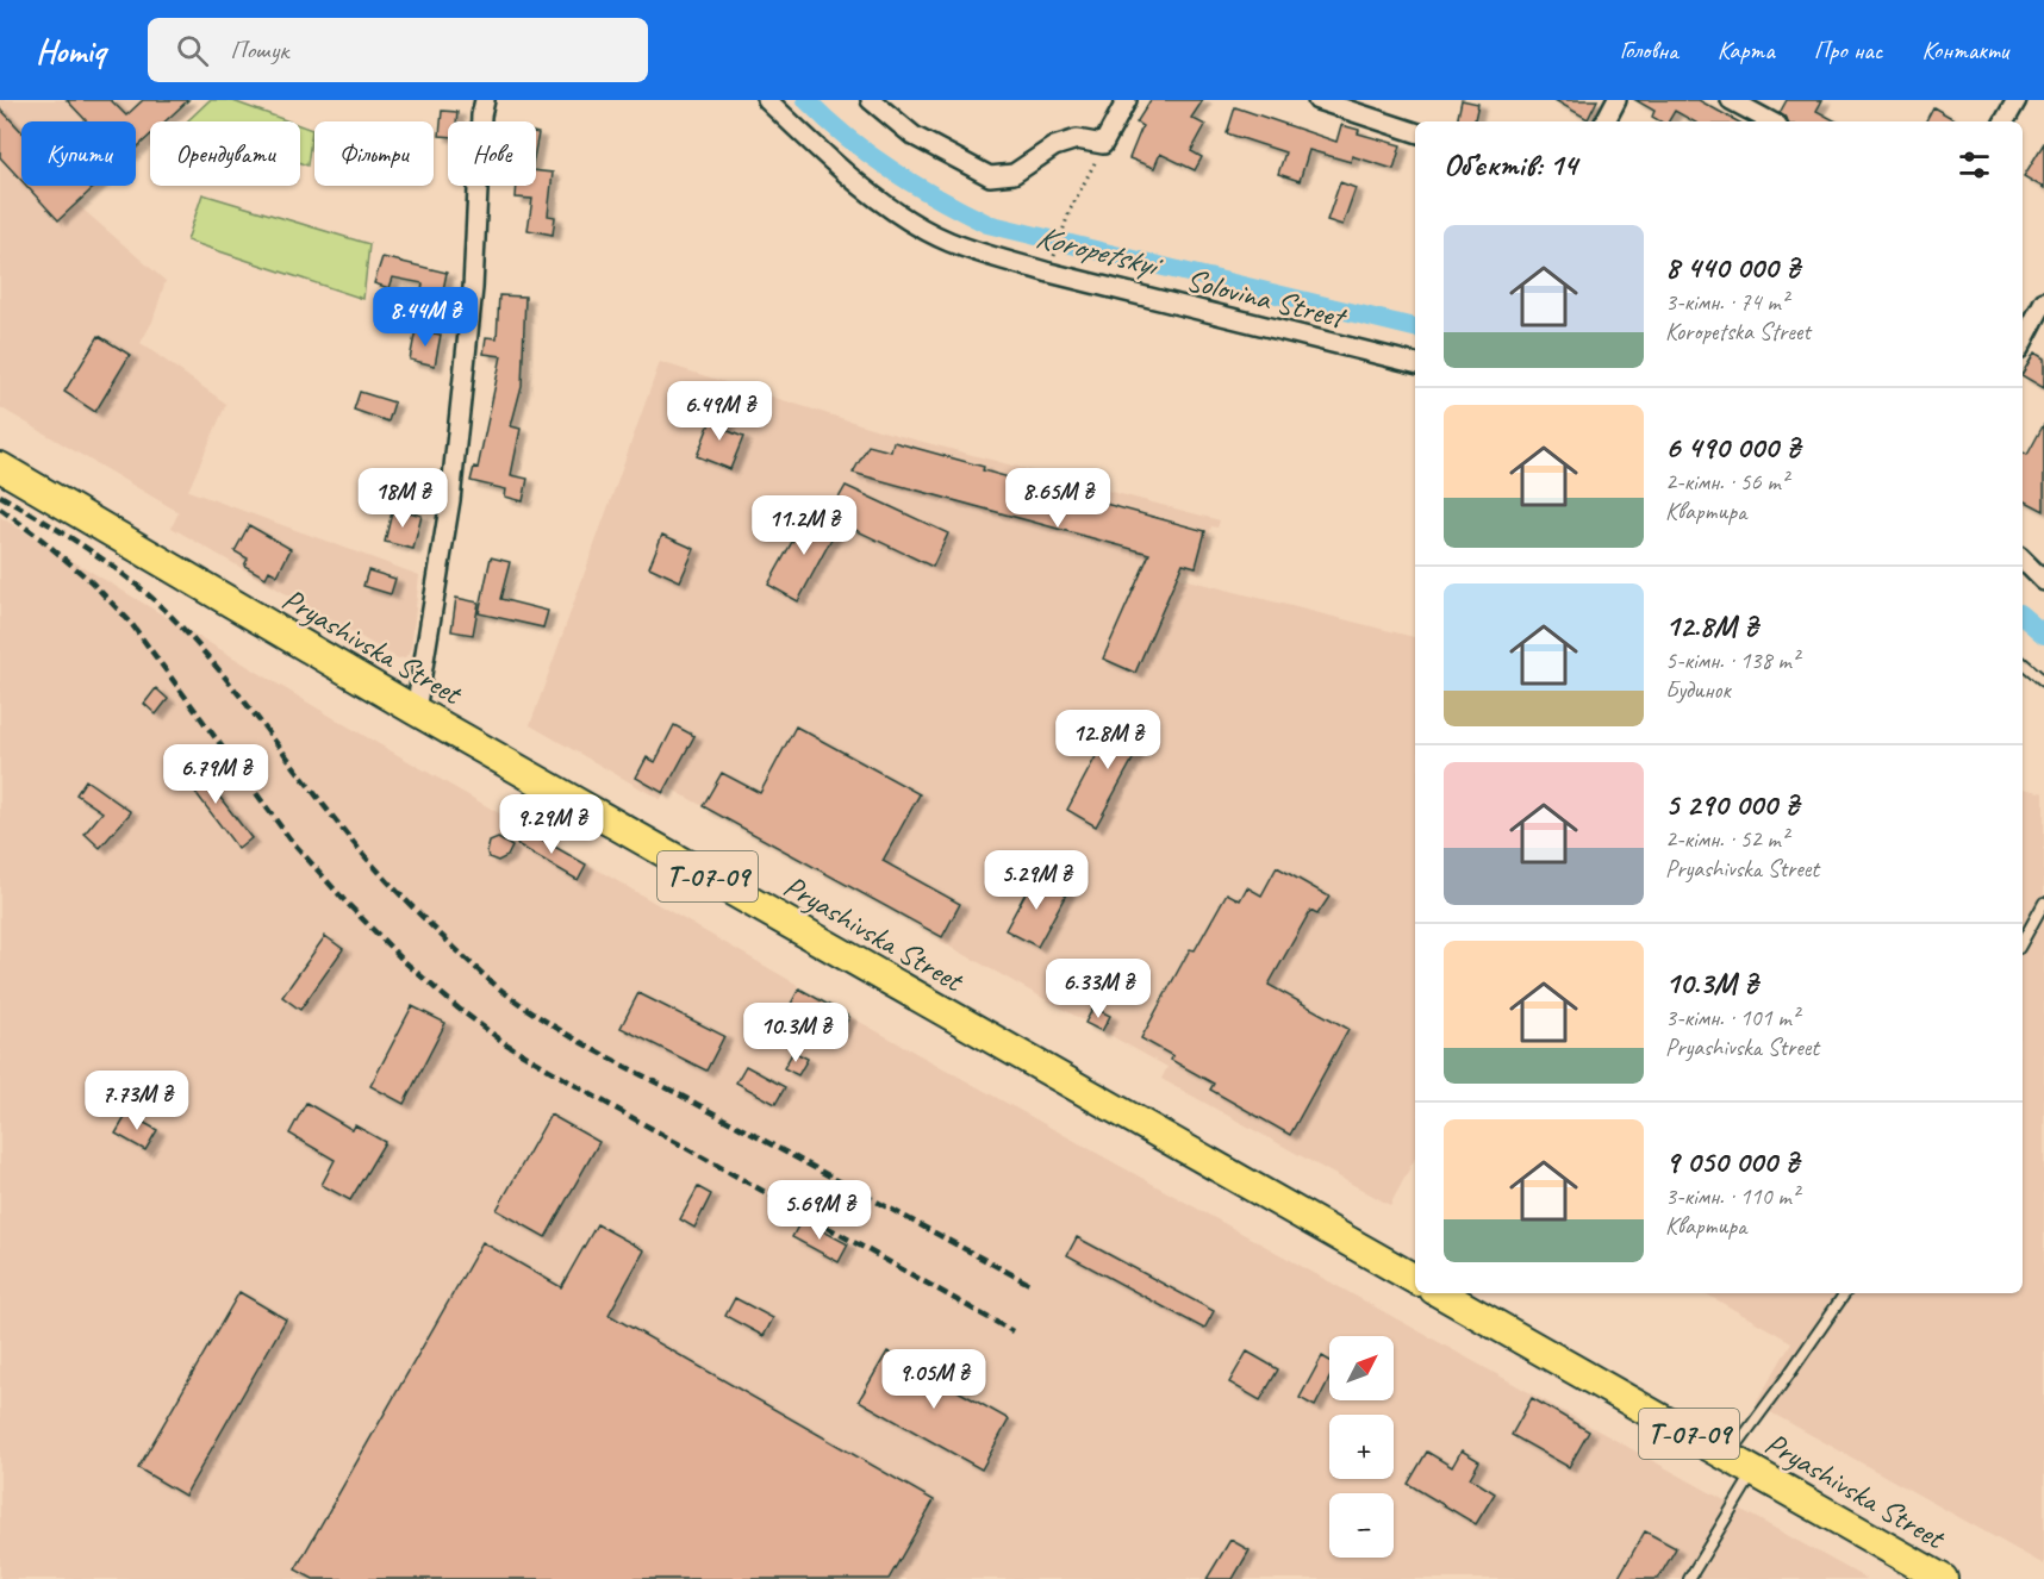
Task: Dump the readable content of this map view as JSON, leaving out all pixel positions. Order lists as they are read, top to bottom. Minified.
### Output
{"streets":{"main road":["Pryashivska Street","Т-07-09"],"street":["Solovina Street"]},"water":["Koropetskyi"],"north":"top right","page":{"header":"Homiq","search":"Пошук","nav":["Головна","Карта","Про нас","Контакти"],"chip":["Купити","Орендувати","Фільтри","Нове"],"heading":"Об’єктів: 14","list":[{"name":"8 440 000 ₴","note":"3-кімн. · 74 m² · Koropetska Street"},{"name":"6 490 000 ₴","note":"2-кімн. · 56 m² · Квартира"},{"name":"12.8M ₴","note":"5-кімн. · 138 m² · Будинок"},{"name":"5 290 000 ₴","note":"2-кімн. · 52 m² · Pryashivska Street"},{"name":"10.3M ₴","note":"3-кімн. · 101 m² · Pryashivska Street"},{"name":"9 050 000 ₴","note":"3-кімн. · 110 m² · Квартира"}],"price":["8.44M ₴","6.49M ₴","18M ₴","8.65M ₴","11.2M ₴","12.8M ₴","6.79M ₴","9.29M ₴","5.29M ₴","6.33M ₴","10.3M ₴","7.73M ₴","5.69M ₴","9.05M ₴"],"map_buttons":["+","−"]}}
